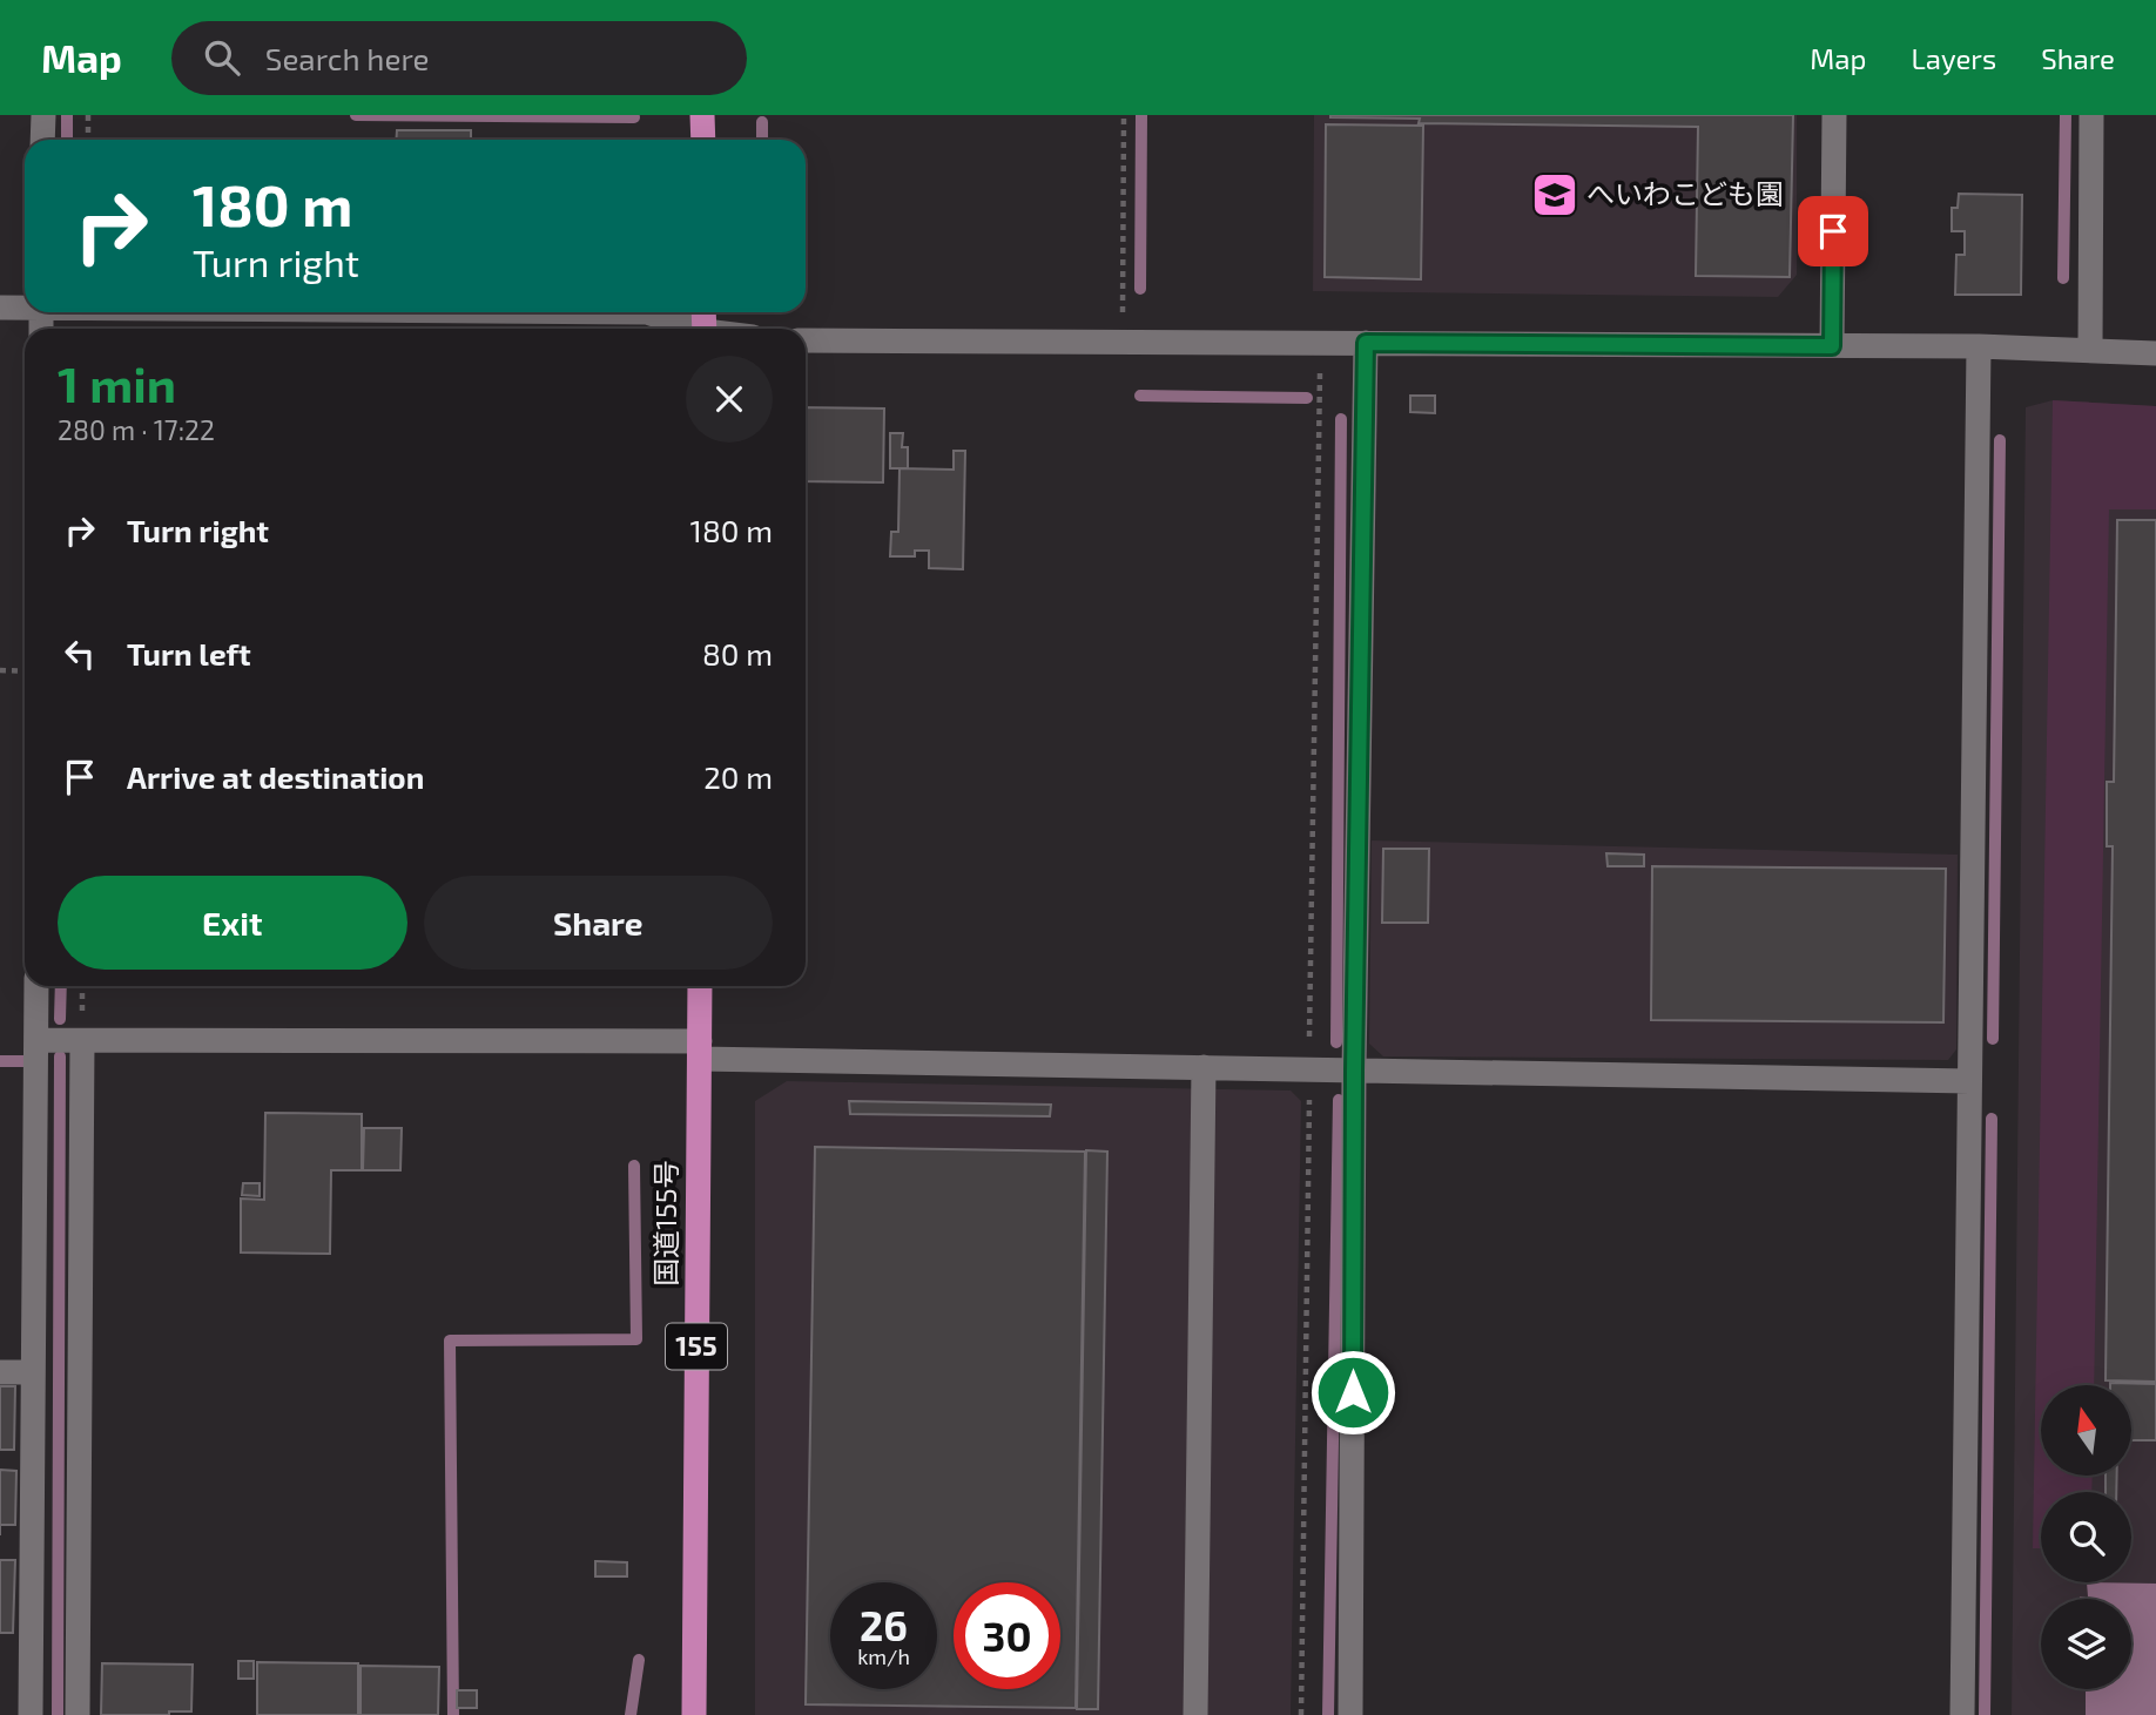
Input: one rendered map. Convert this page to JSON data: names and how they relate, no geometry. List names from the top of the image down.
{
  "streets": {
    "highway": ["国道155号", "155"]
  },
  "places": {
    "school or university": ["へいわこども園"]
  },
  "north": "top",
  "page": {
    "header": "Map",
    "search": "Search here",
    "nav": ["Map", "Layers", "Share"],
    "turn": ["180 m", "Turn right"],
    "heading": ["1 min", "280 m · 17:22"],
    "list": [
      {
        "name": "Turn right",
        "value": "180 m"
      },
      {
        "name": "Turn left",
        "value": "80 m"
      },
      {
        "name": "Arrive at destination",
        "value": "20 m"
      }
    ],
    "buttons": ["Exit", "Share"],
    "speed": "26 km/h",
    "limit": "30"
  }
}
